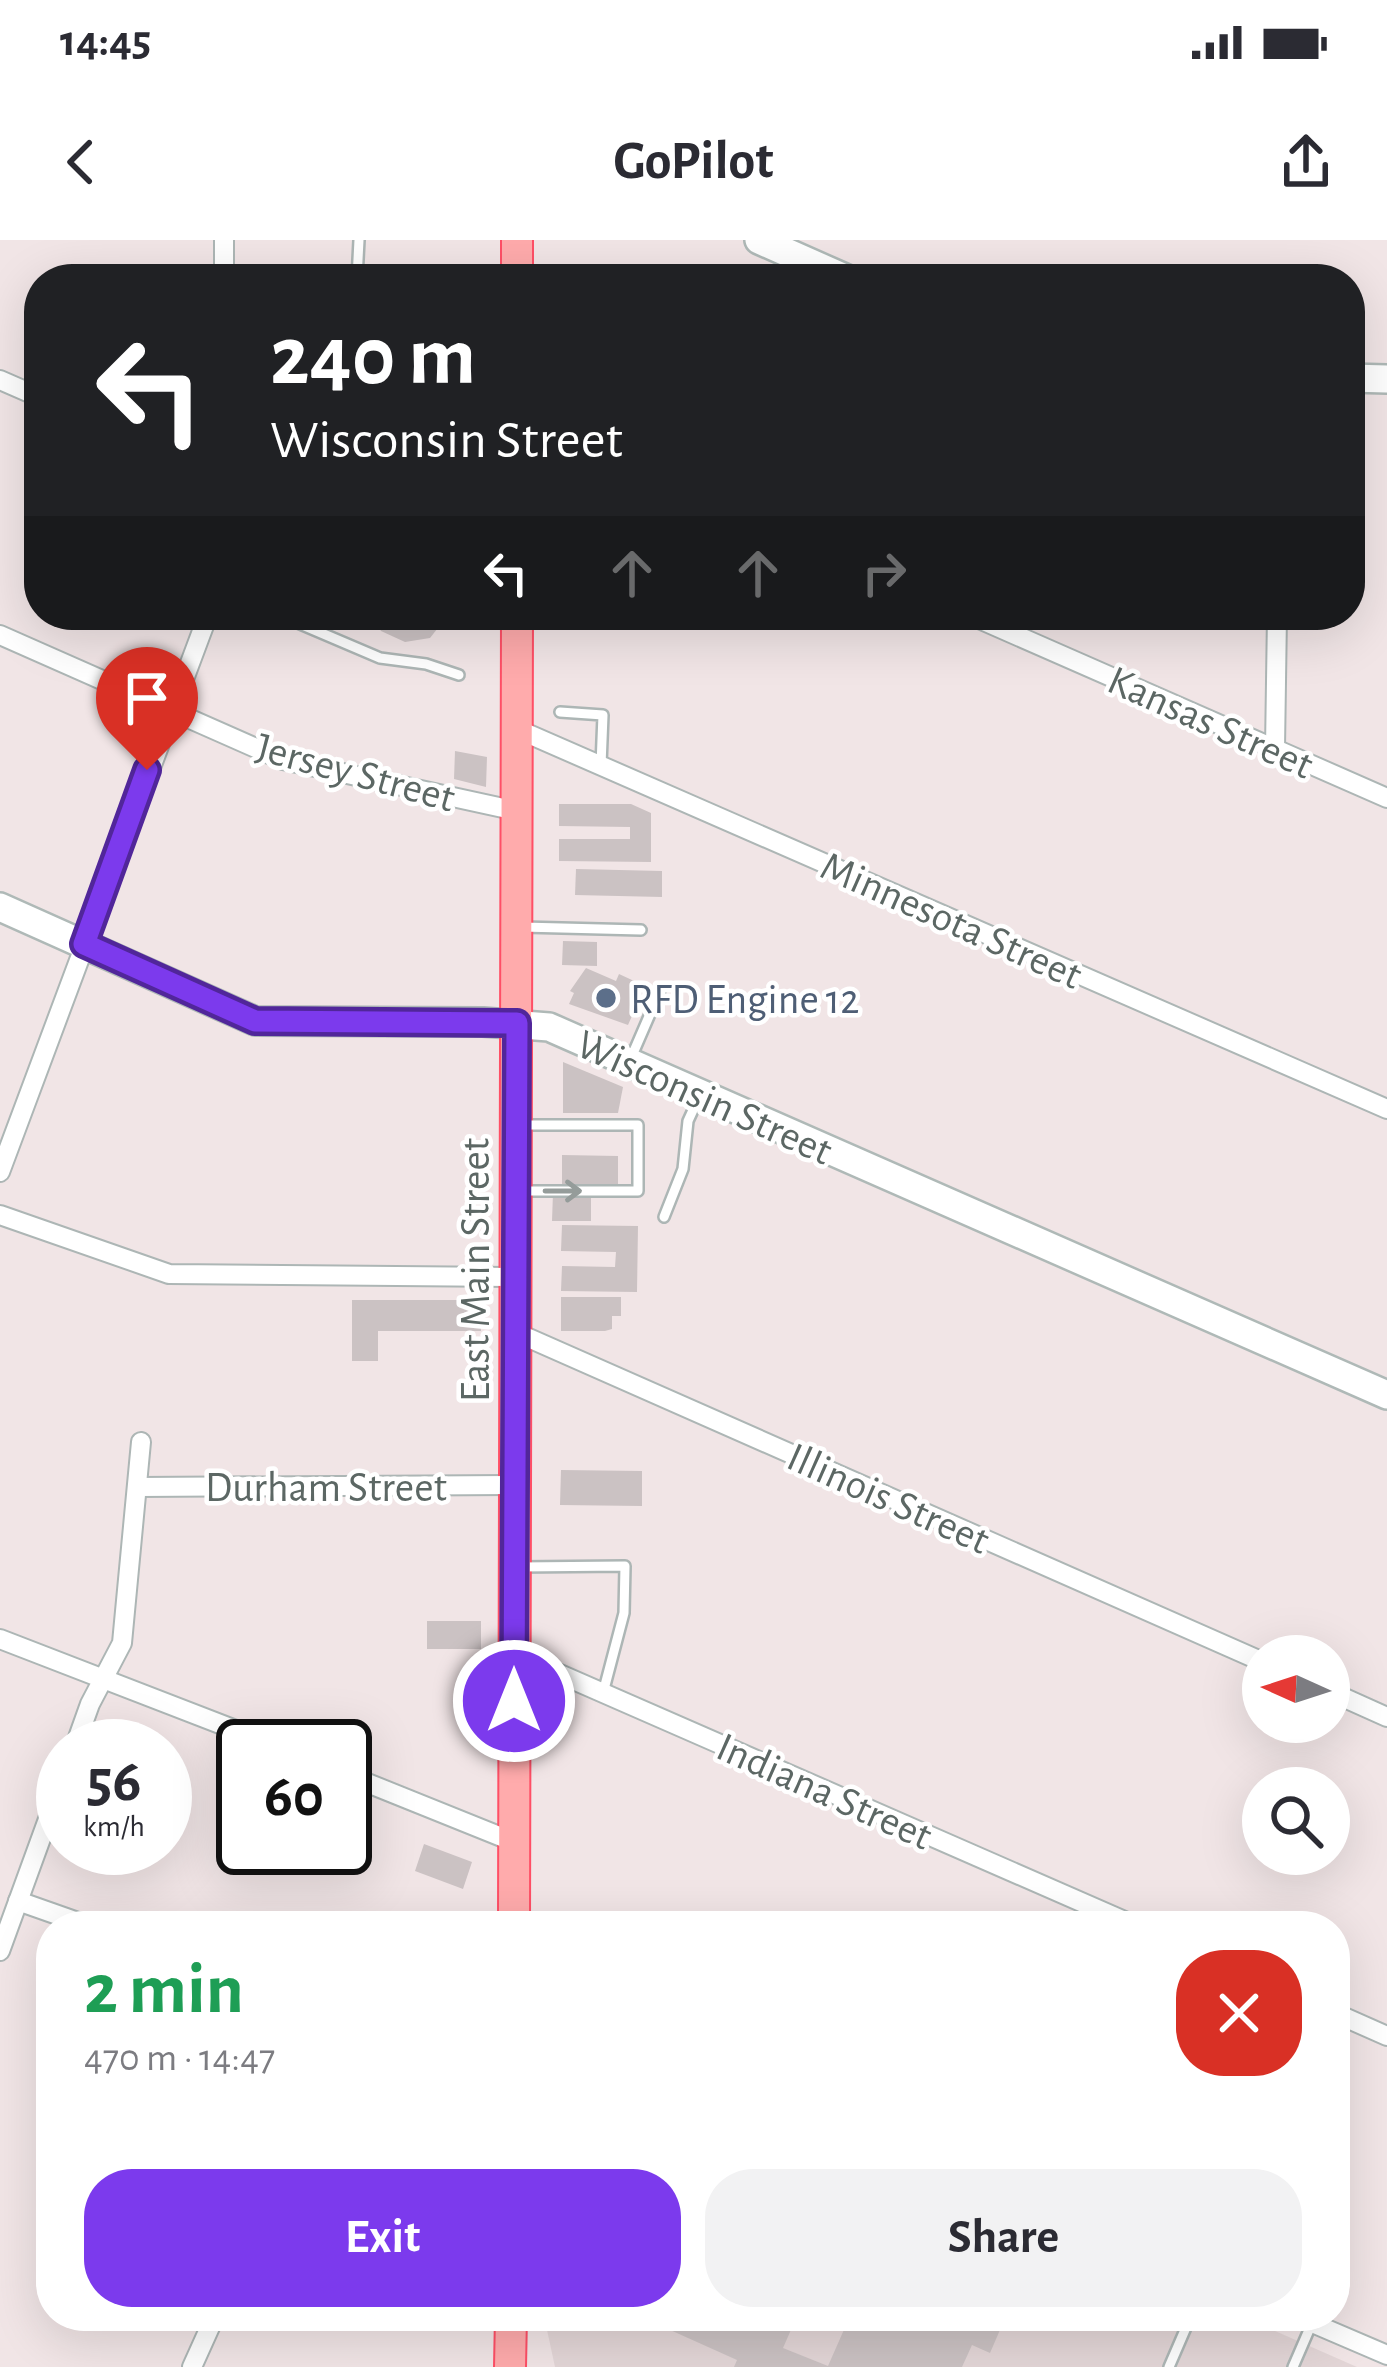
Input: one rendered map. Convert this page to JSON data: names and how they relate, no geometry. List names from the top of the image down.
{
  "streets": {
    "main road": ["East Main Street"],
    "street": [
      "Kansas Street",
      "Jersey Street",
      "Minnesota Street",
      "Wisconsin Street",
      "Durham Street",
      "Illinois Street",
      "Indiana Street"
    ]
  },
  "crossings": [
    ["Jersey Street", "East Main Street"],
    ["Minnesota Street", "East Main Street"],
    ["Wisconsin Street", "East Main Street"],
    ["East Main Street", "Durham Street"],
    ["East Main Street", "Illinois Street"],
    ["East Main Street", "Indiana Street"]
  ],
  "places": ["RFD Engine 12"],
  "north": "left",
  "page": {
    "status": "14:45",
    "header": "GoPilot",
    "turn": ["240 m", "Wisconsin Street"],
    "speed": "56 km/h",
    "limit": "60",
    "heading": ["2 min", "470 m · 14:47"],
    "buttons": ["Exit", "Share"]
  }
}
